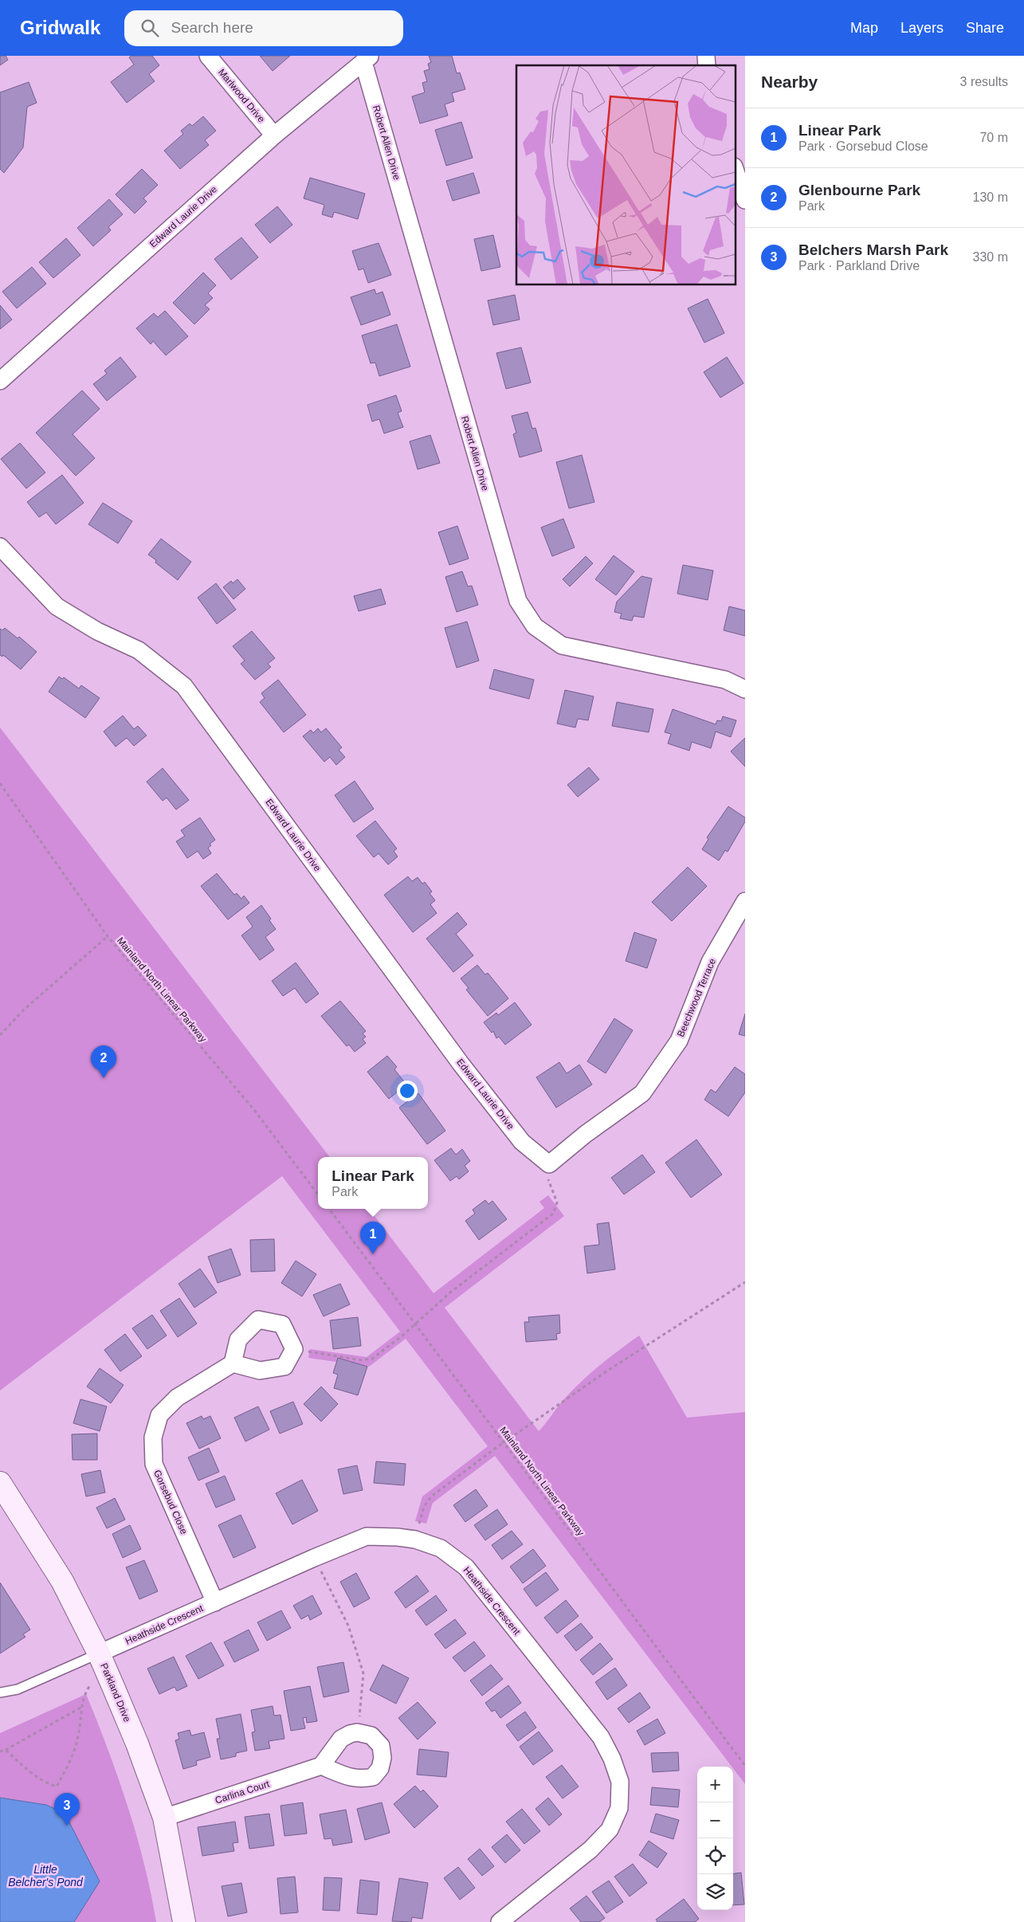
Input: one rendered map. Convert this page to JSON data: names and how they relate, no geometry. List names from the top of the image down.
{
  "streets": {
    "street": [
      "Marlwood Drive",
      "Robert Allen Drive",
      "Edward Laurie Drive",
      "Beechwood Terrace",
      "Gorsebud Close",
      "Heathside Crescent",
      "Parkland Drive",
      "Carlina Court"
    ],
    "path": ["Mainland North Linear Parkway"]
  },
  "crossings": [
    ["Marlwood Drive", "Edward Laurie Drive"],
    ["Robert Allen Drive", "Edward Laurie Drive"],
    ["Edward Laurie Drive", "Beechwood Terrace"],
    ["Gorsebud Close", "Heathside Crescent"],
    ["Heathside Crescent", "Parkland Drive"],
    ["Parkland Drive", "Carlina Court"]
  ],
  "water": ["Little Belcher's Pond"],
  "page": {
    "header": "Gridwalk",
    "search": "Search here",
    "nav": ["Map", "Layers", "Share"],
    "heading": ["Nearby", "3 results"],
    "list": [
      {
        "mark": "1",
        "name": "Linear Park",
        "note": "Park · Gorsebud Close",
        "value": "70 m"
      },
      {
        "mark": "2",
        "name": "Glenbourne Park",
        "note": "Park",
        "value": "130 m"
      },
      {
        "mark": "3",
        "name": "Belchers Marsh Park",
        "note": "Park · Parkland Drive",
        "value": "330 m"
      }
    ],
    "pins": ["2", "1", "3"],
    "popup": ["Linear Park", "Park"],
    "map_buttons": ["+", "−"]
  }
}
